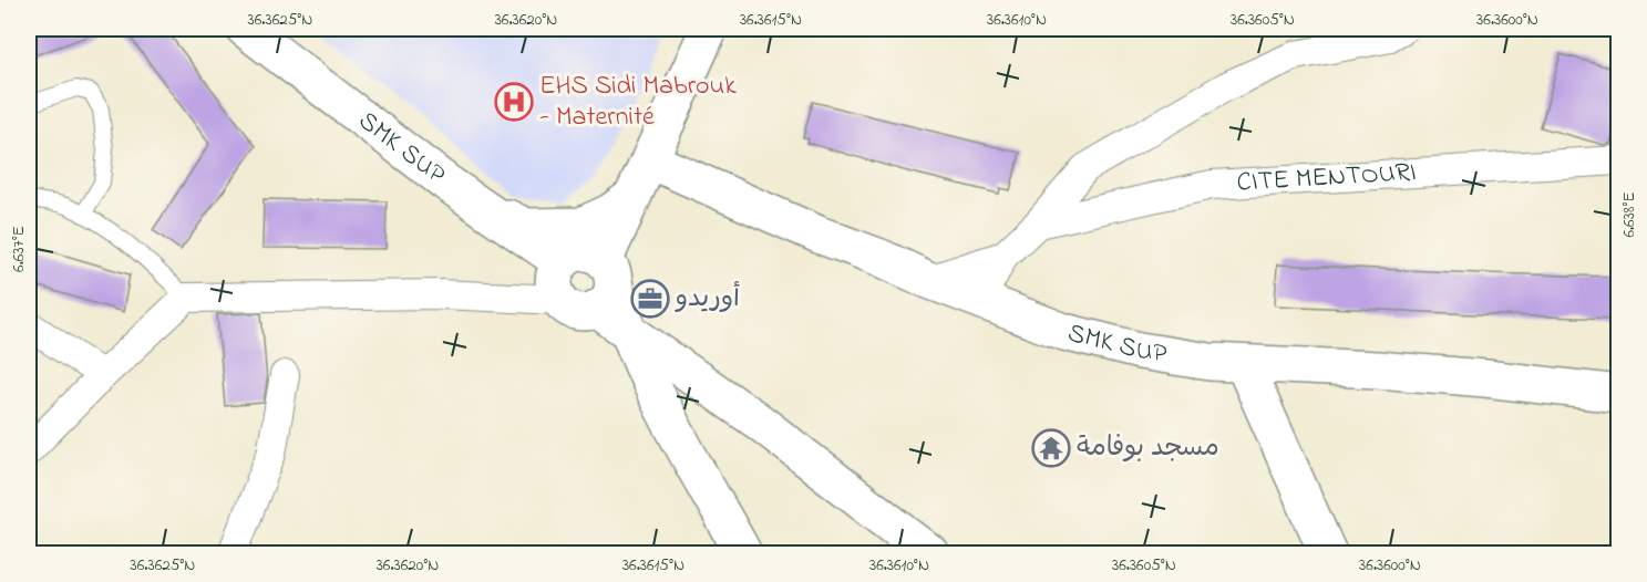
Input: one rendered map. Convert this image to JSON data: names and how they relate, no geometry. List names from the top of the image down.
{
  "streets": {
    "main road": ["SMK SUP"],
    "street": ["CITE MENTOURI"]
  },
  "places": {
    "hospital": ["EHS Sidi Mabrouk - Maternité"],
    "office": ["أوريدو"],
    "temple": ["مسجد بوفامة"]
  },
  "coordinates": [
    "36.3625°N",
    "36.3620°N",
    "36.3615°N",
    "36.3610°N",
    "36.3605°N",
    "36.3600°N",
    "6.638°E",
    "6.637°E"
  ]
}
